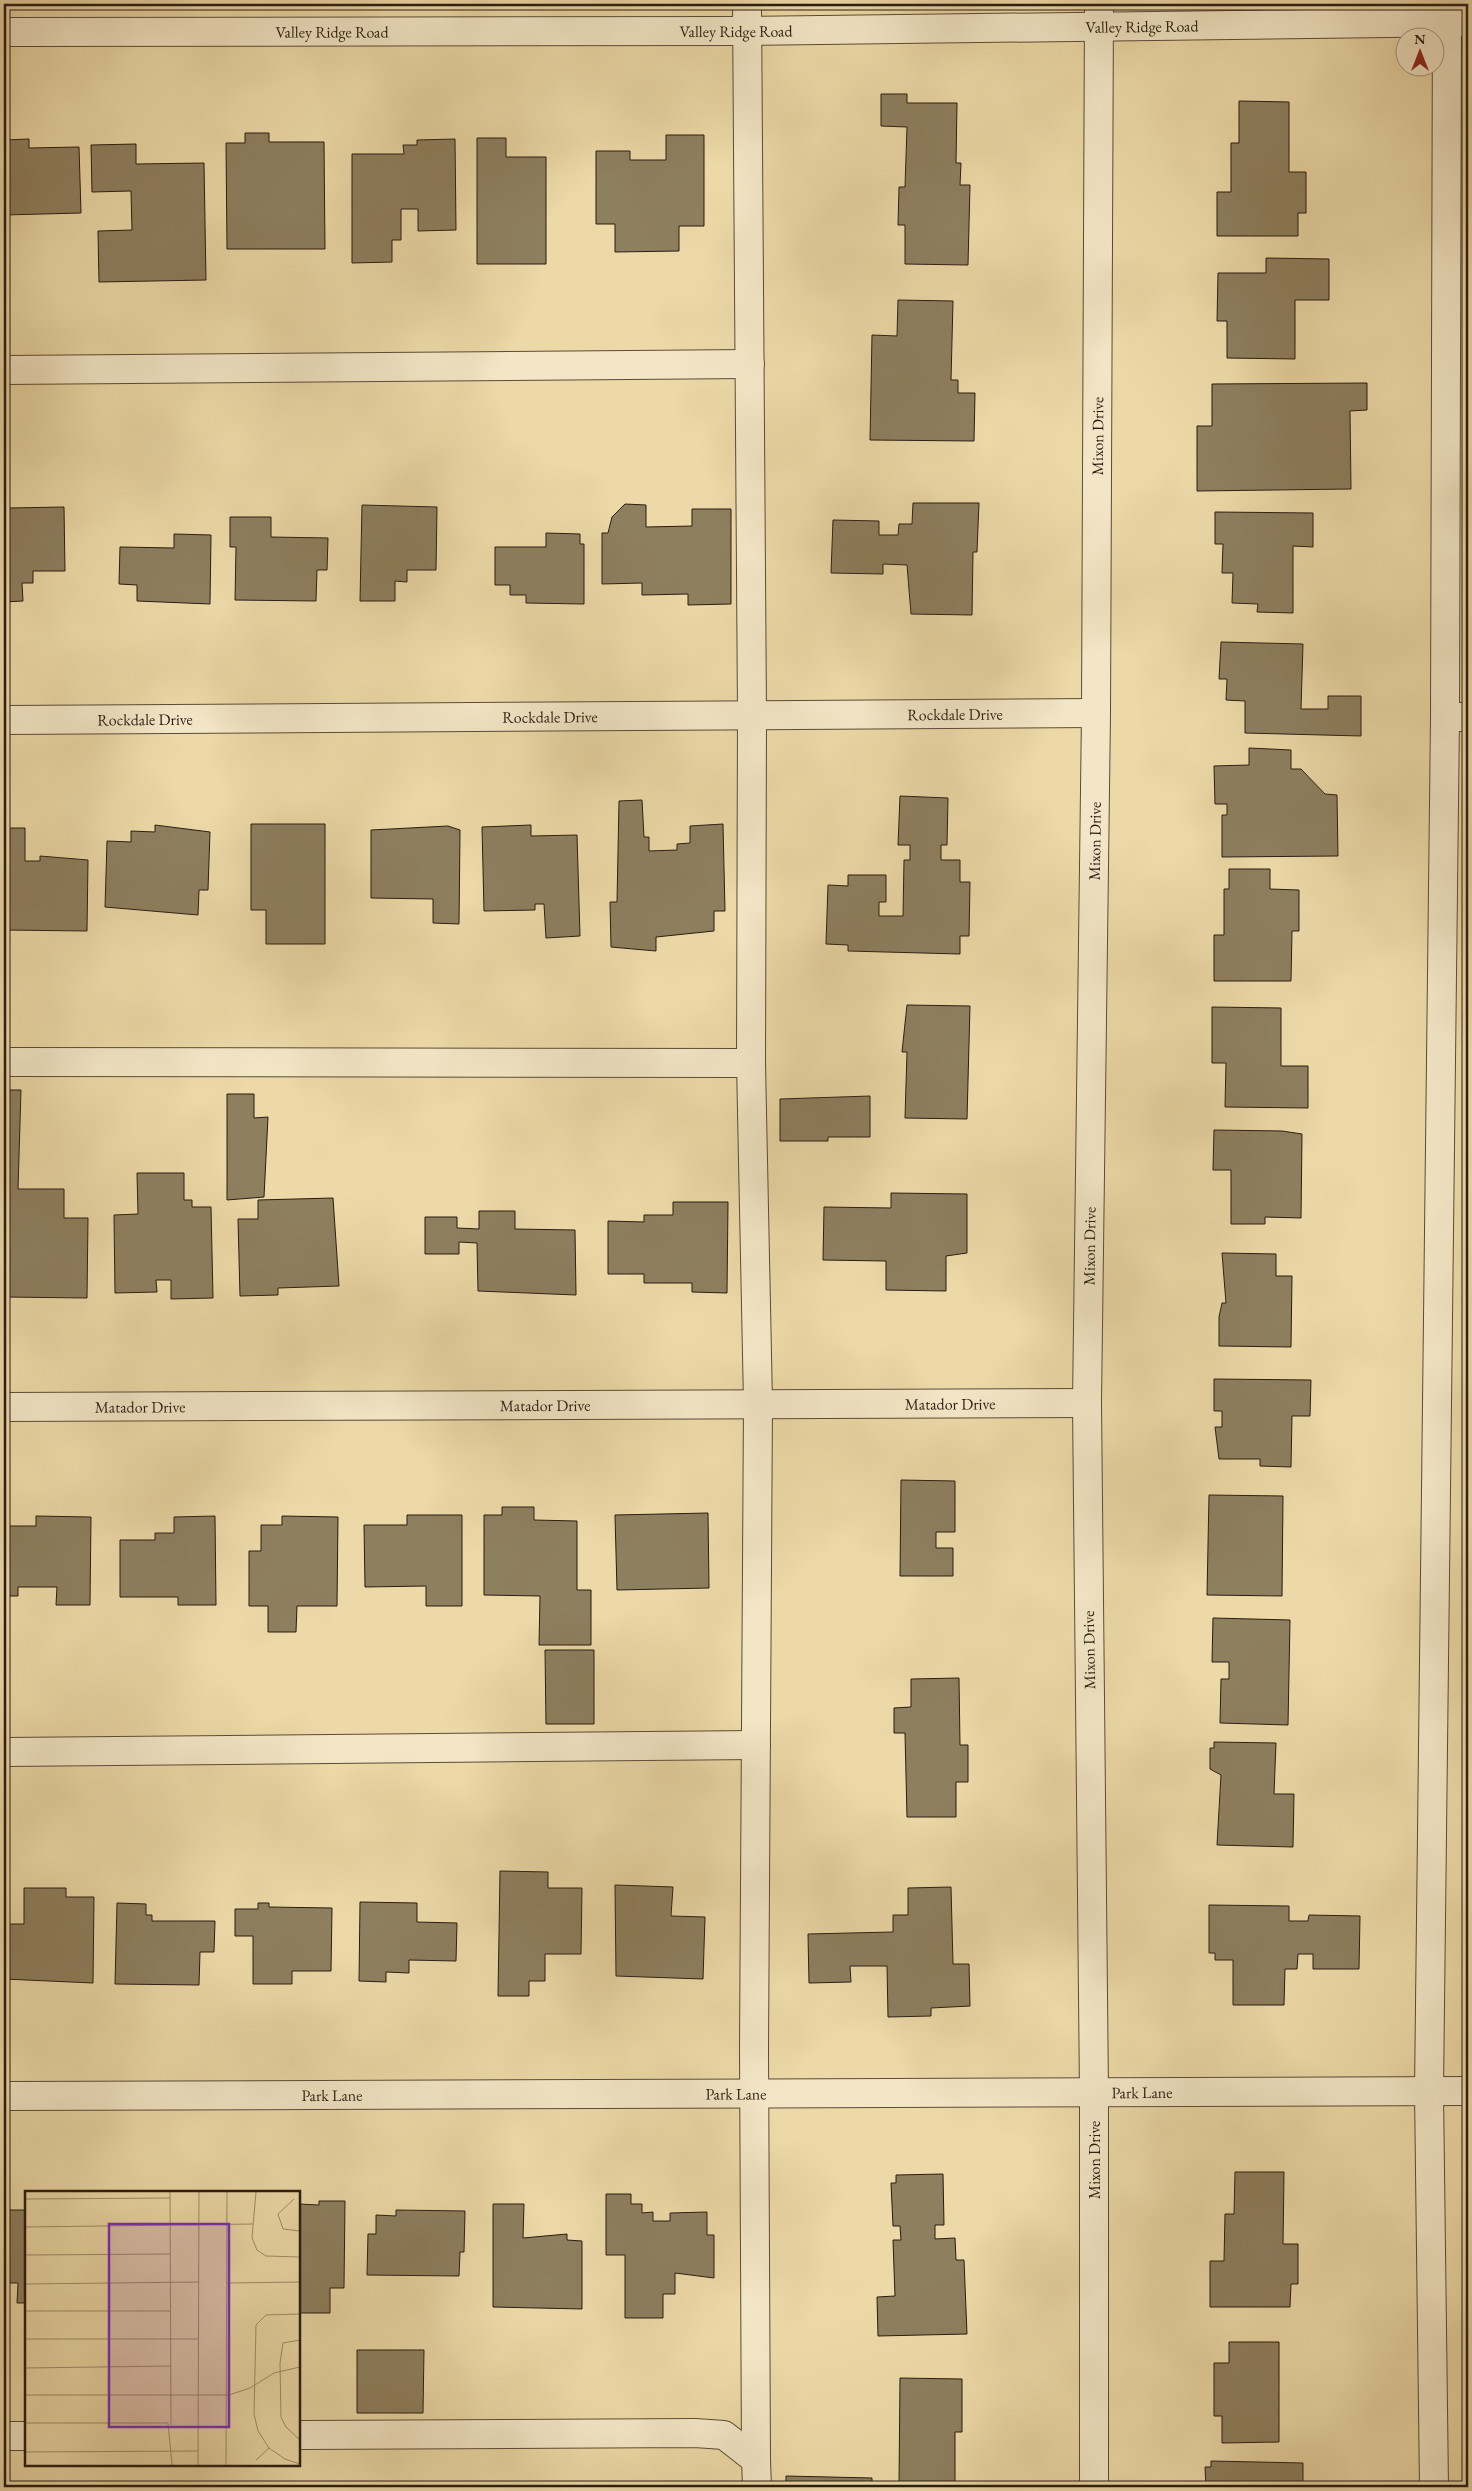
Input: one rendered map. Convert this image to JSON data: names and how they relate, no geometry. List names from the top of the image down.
{
  "streets": {
    "street": [
      "Valley Ridge Road",
      "Mixon Drive",
      "Rockdale Drive",
      "Matador Drive",
      "Park Lane"
    ]
  },
  "crossings": [
    ["Valley Ridge Road", "Mixon Drive"],
    ["Mixon Drive", "Rockdale Drive"],
    ["Mixon Drive", "Matador Drive"],
    ["Mixon Drive", "Park Lane"]
  ],
  "north": "top"
}
